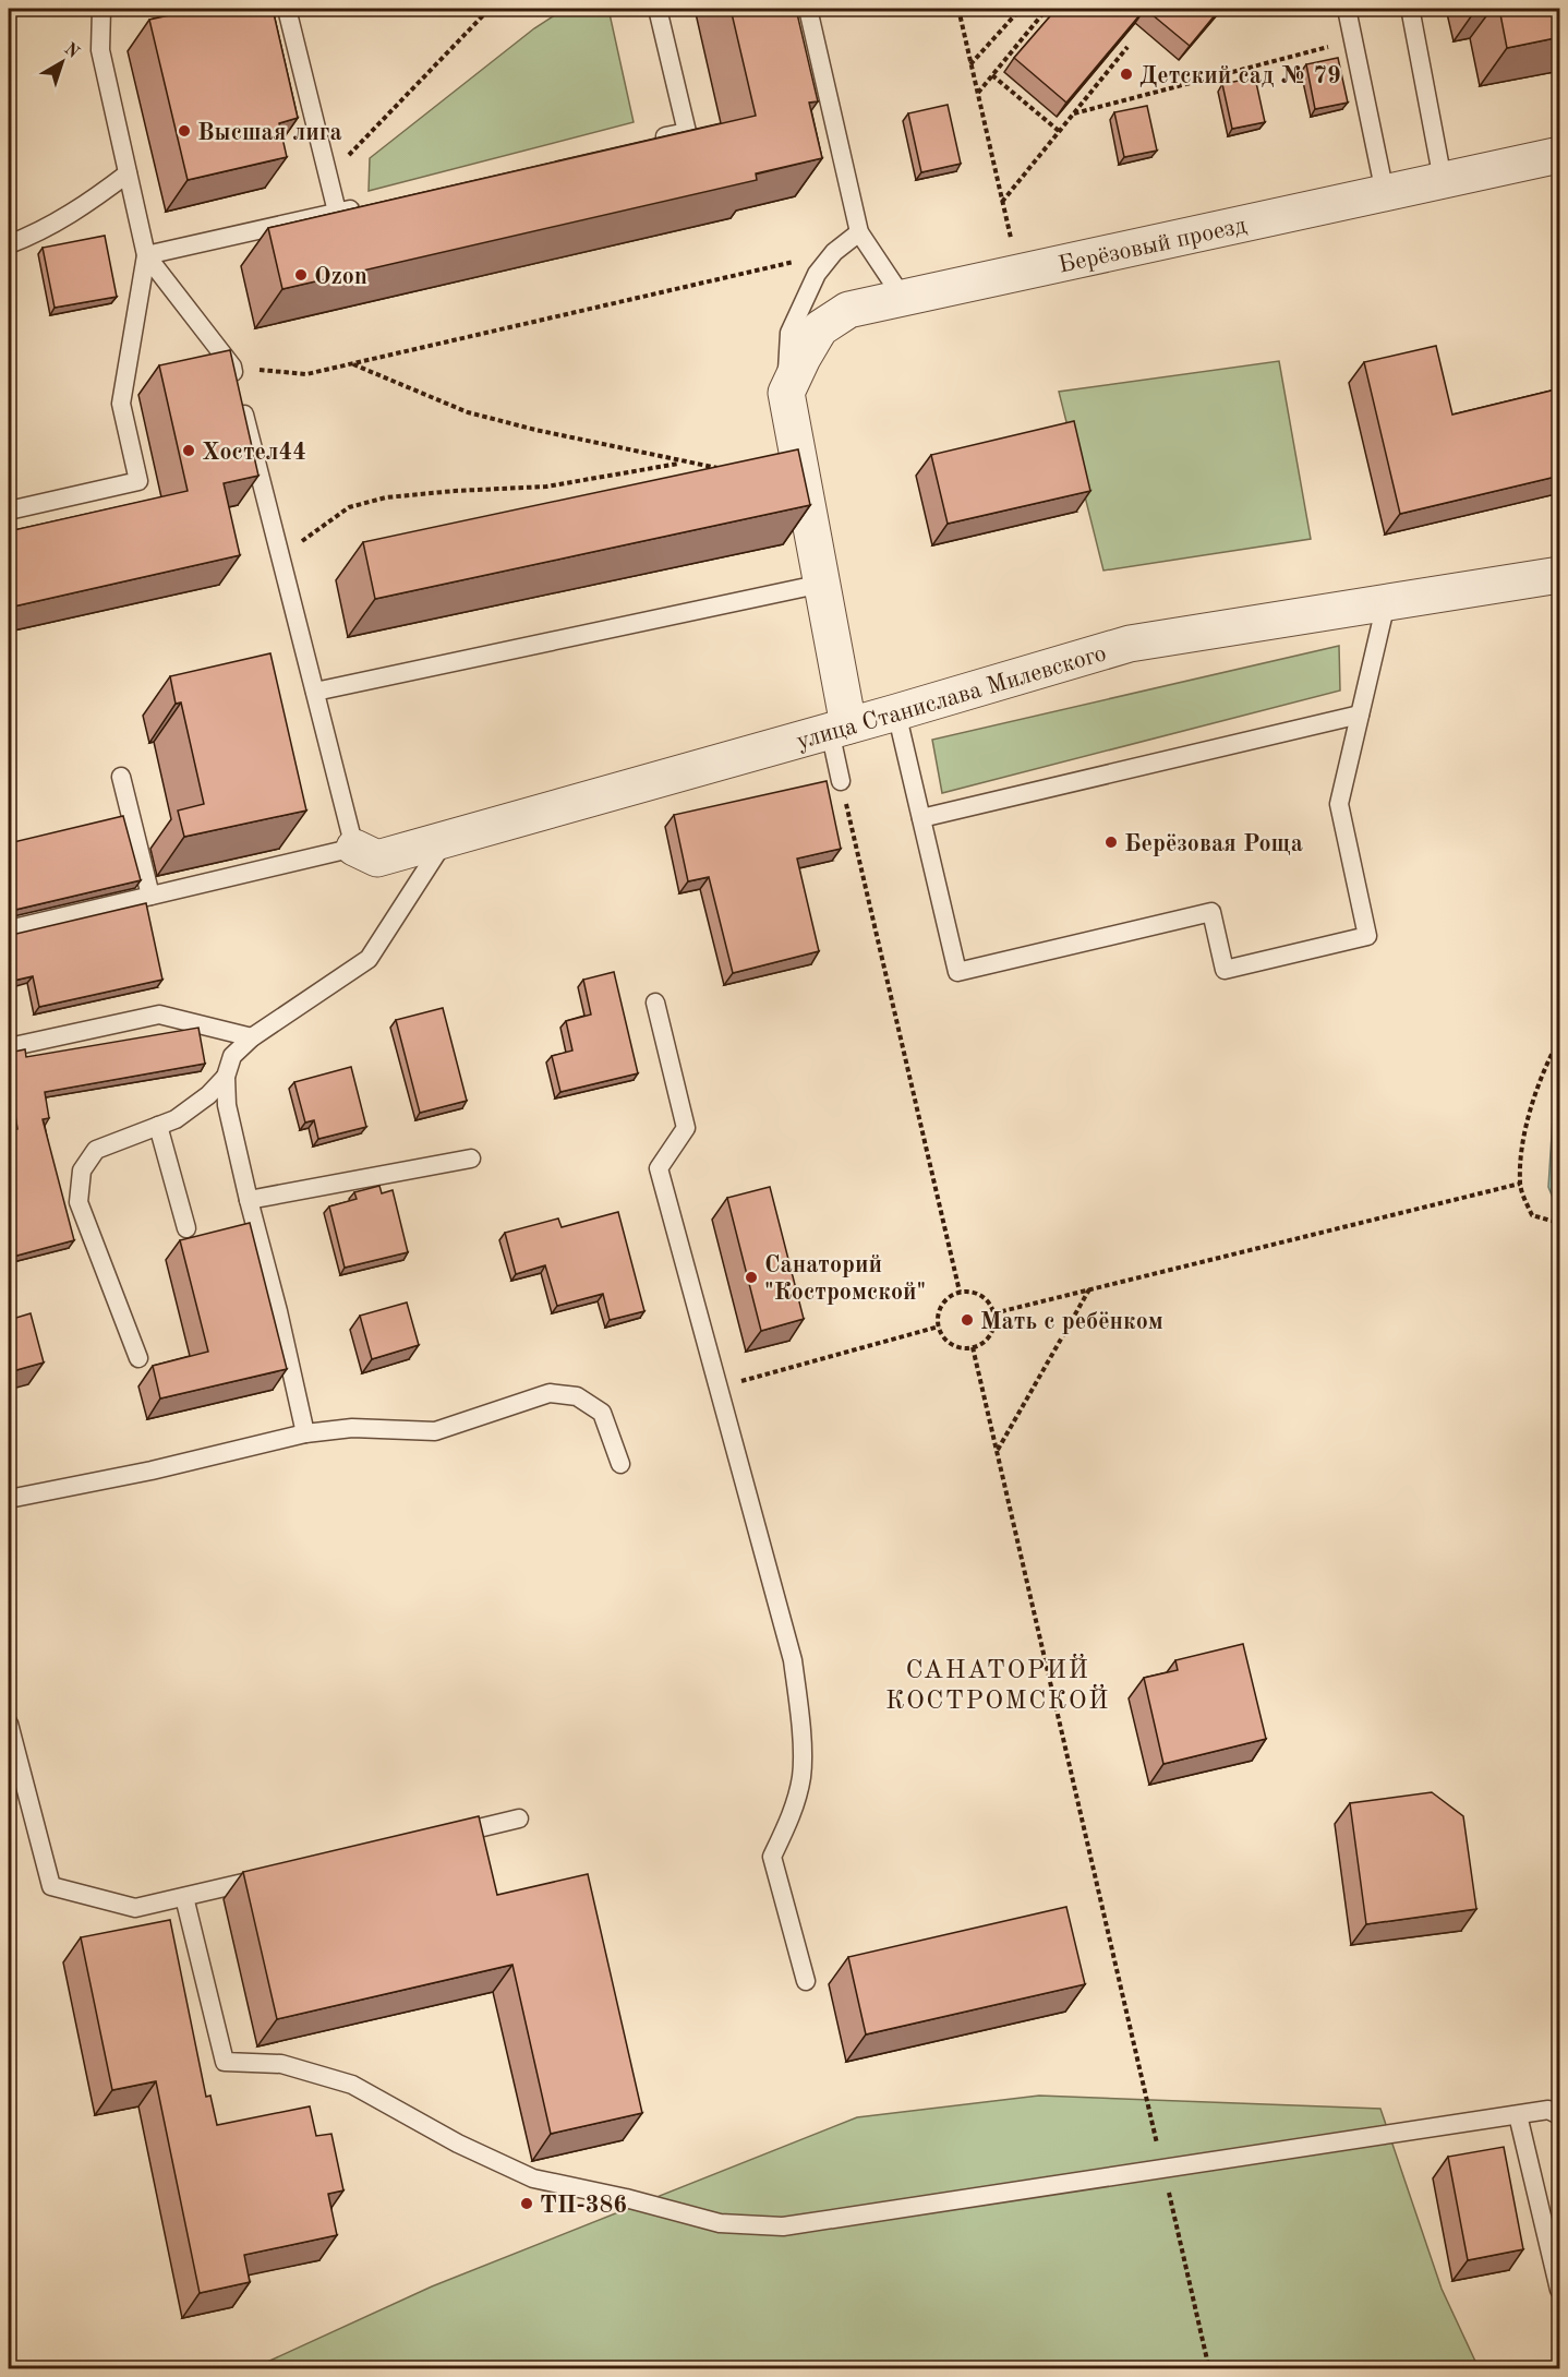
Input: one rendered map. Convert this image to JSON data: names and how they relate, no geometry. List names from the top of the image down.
{
  "streets": {
    "street": ["Берёзовый проезд", "улица Станислава Милевского"]
  },
  "districts": ["САНАТОРИЙ КОСТРОМСКОЙ"],
  "places": [
    "Детский сад № 79",
    "Высшая лига",
    "Ozon",
    "Хостел44",
    "Берёзовая Роща",
    "Санаторий \"Костромской\"",
    "Мать с ребёнком",
    "ТП-386"
  ],
  "north": "top right"
}
